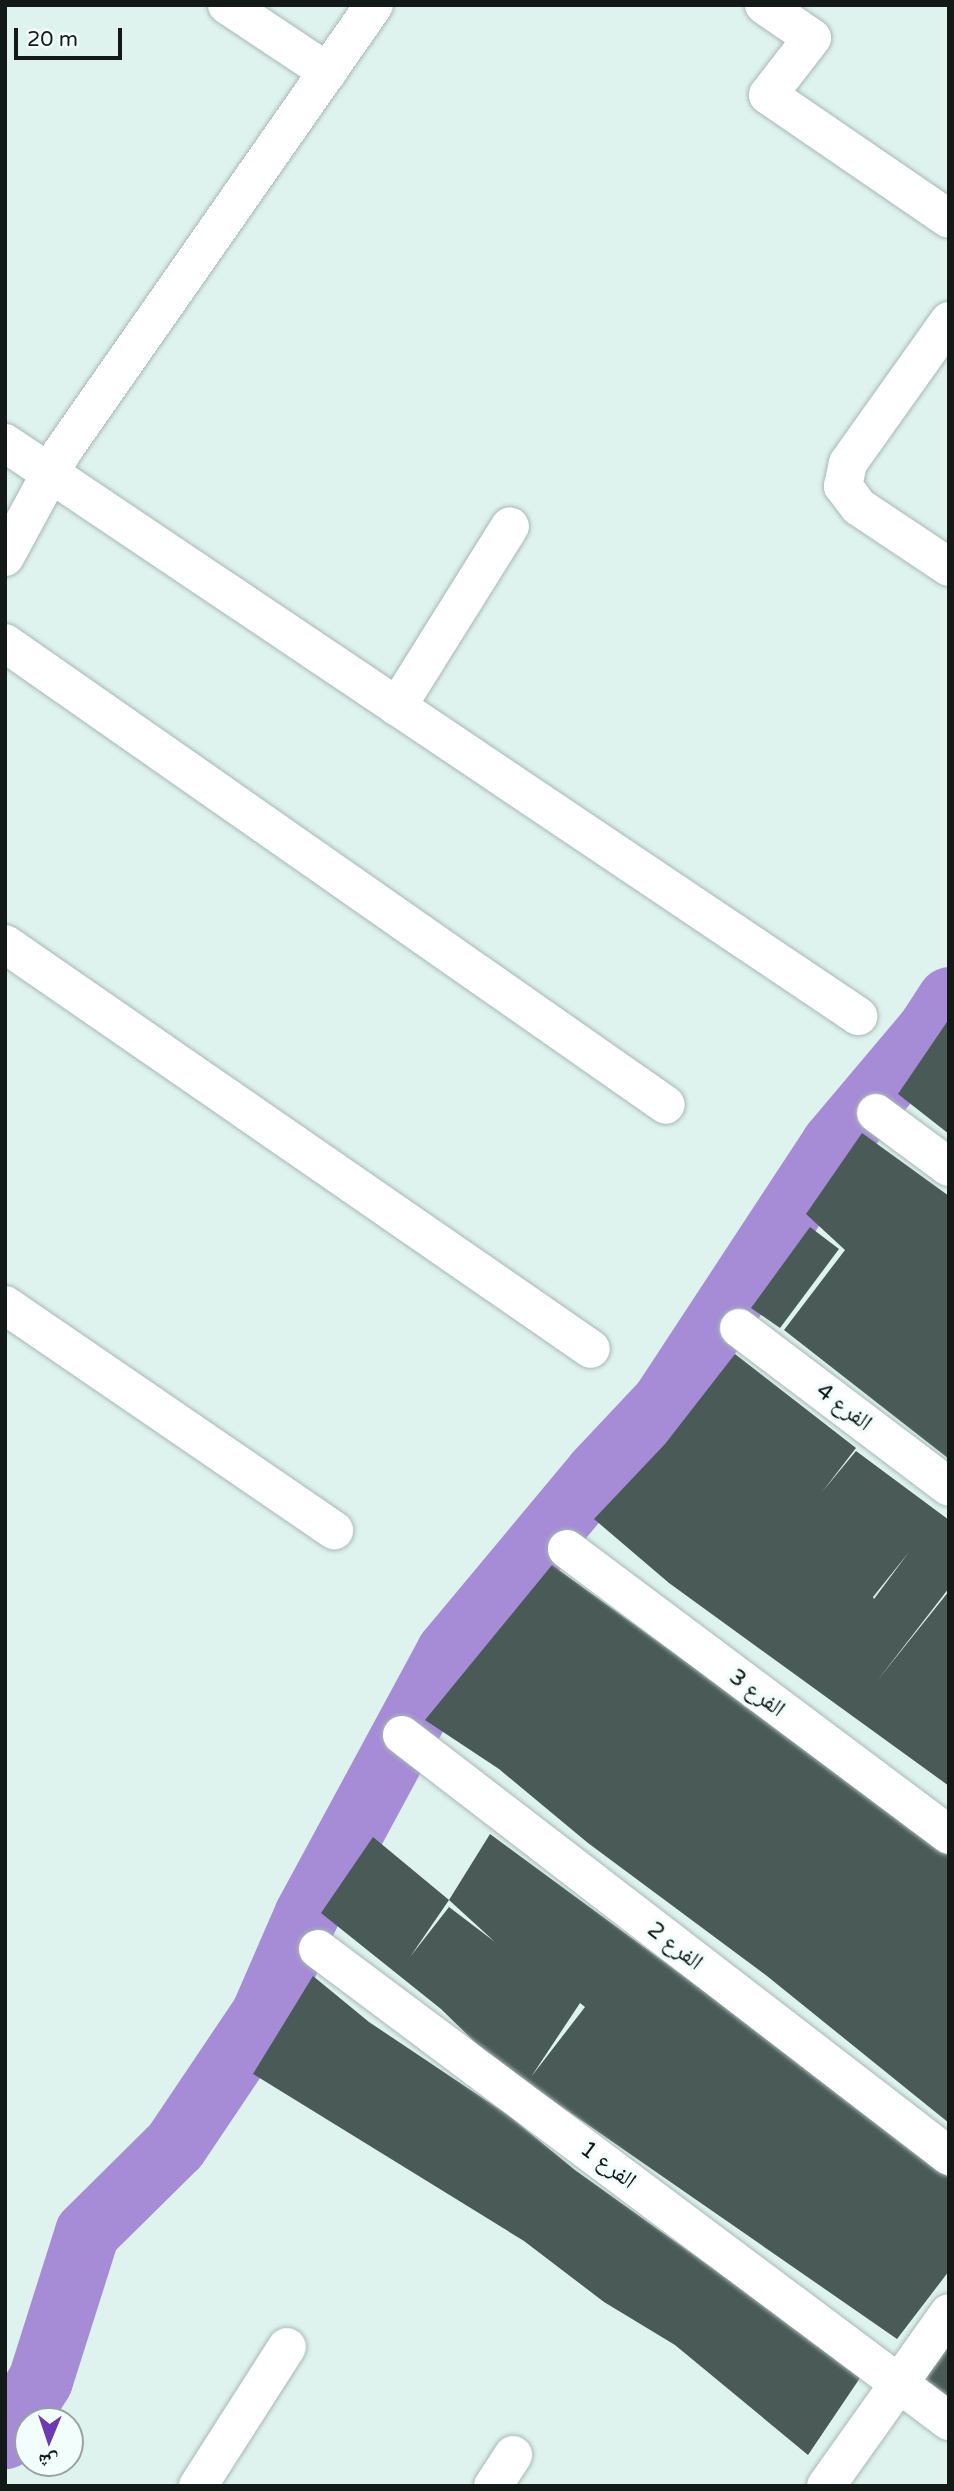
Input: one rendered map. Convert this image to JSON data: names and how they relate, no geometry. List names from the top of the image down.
{
  "streets": {
    "street": [
      "الفرع 4",
      "الفرع 3",
      "الفرع 2",
      "الفرع 1"
    ]
  },
  "scale_bar": "20 m",
  "north": "bottom"
}
